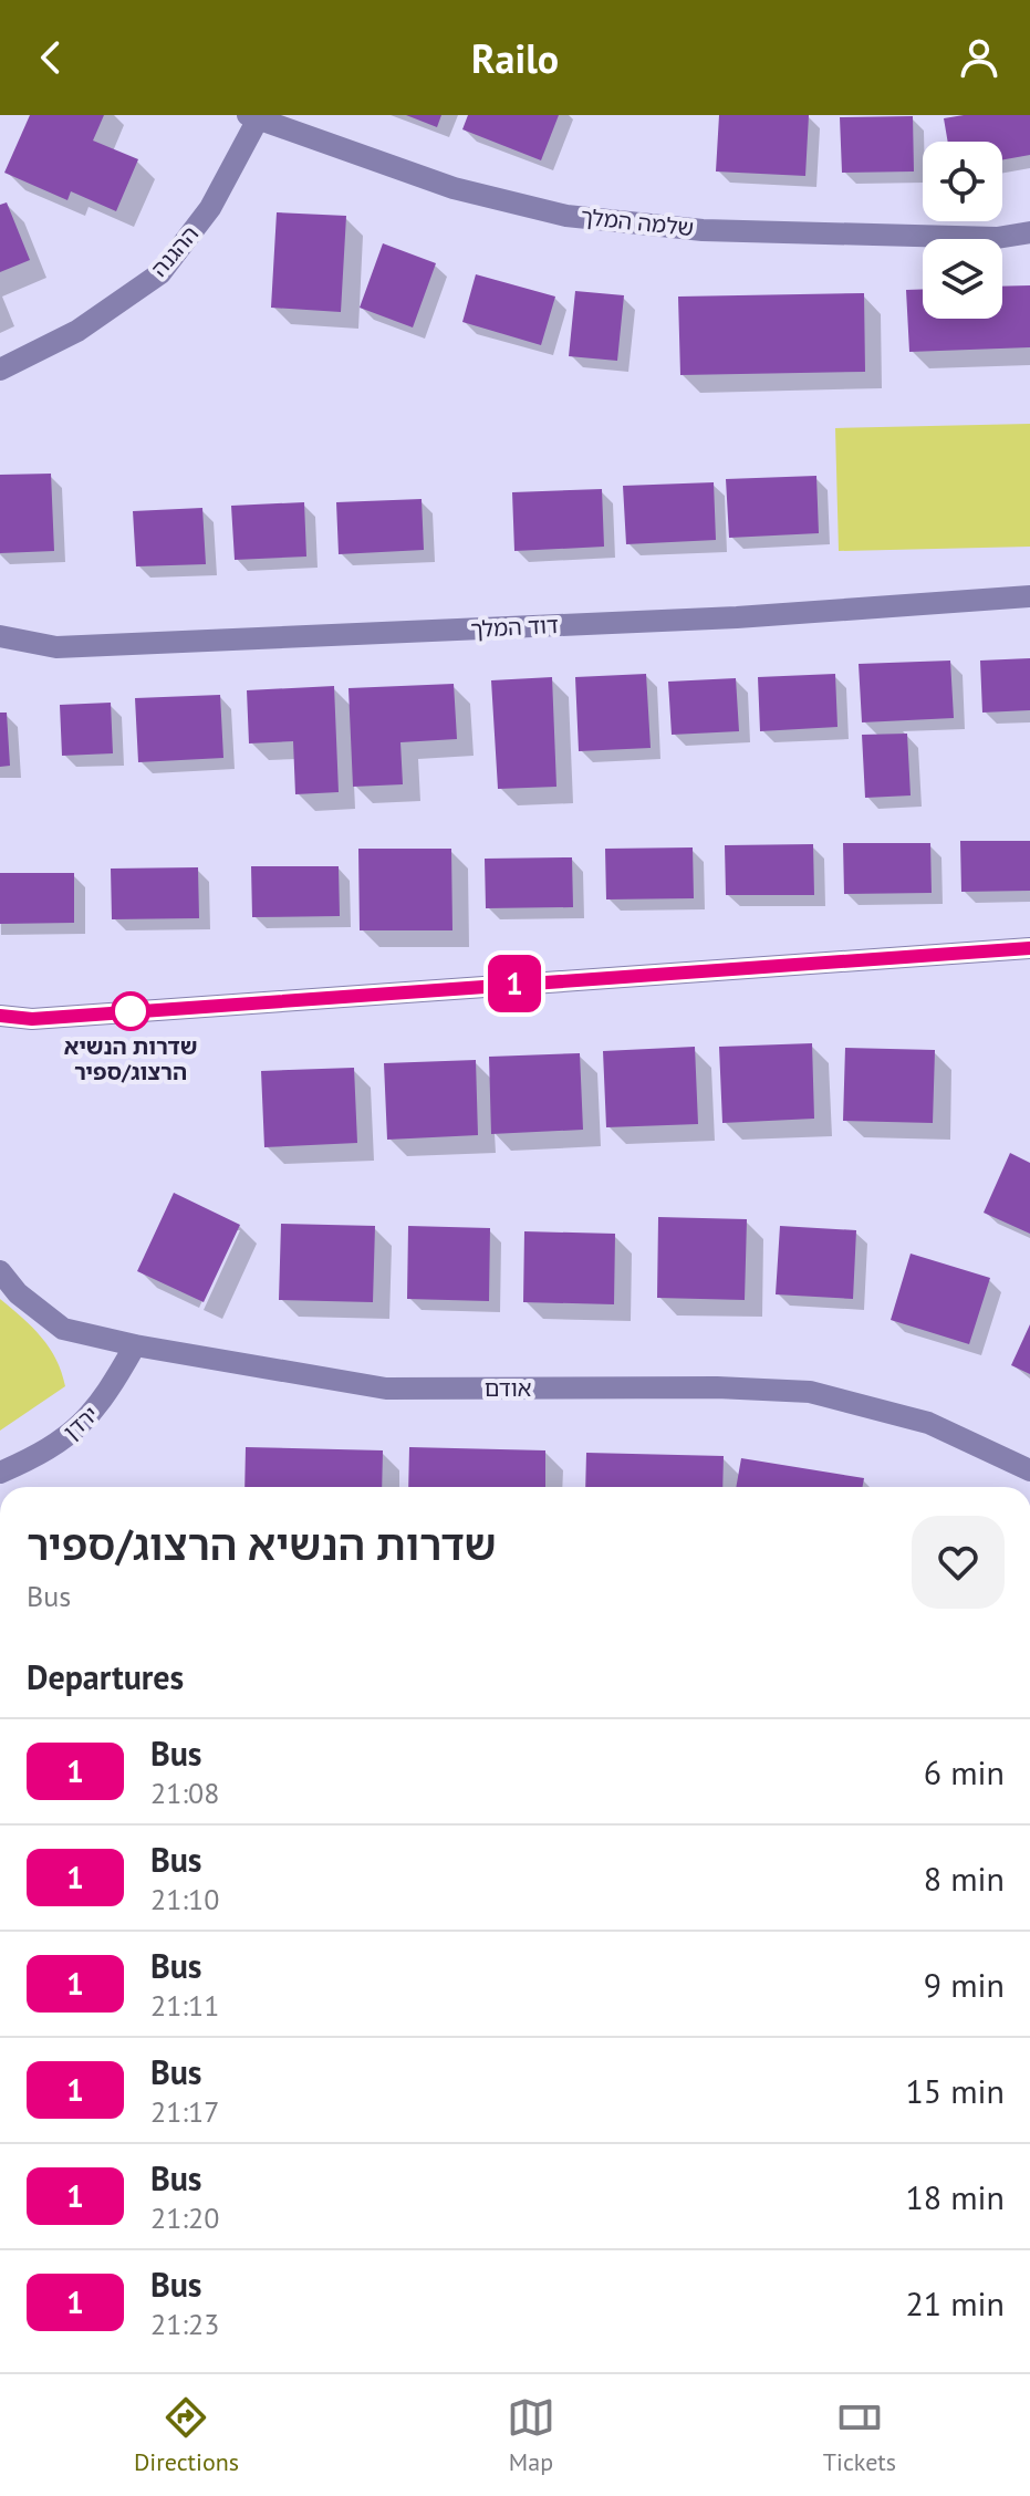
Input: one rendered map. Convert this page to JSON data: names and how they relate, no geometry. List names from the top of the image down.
{
  "streets": {
    "street": [
      "שלמה המלך",
      "ההגנה",
      "דוד המלך",
      "אודם",
      "ירדן"
    ]
  },
  "crossings": [
    ["שלמה המלך", "ההגנה"],
    ["אודם", "ירדן"]
  ],
  "places": ["שדרות הנשיא הרצוג/ספיר"],
  "lines": ["bus line 1"],
  "page": {
    "header": "Railo",
    "on_map": "1",
    "heading": [
      ["שדרות הנשיא הרצוג/ספיר", "Bus"],
      "Departures"
    ],
    "list": [
      {
        "mark": "1",
        "name": "Bus",
        "note": "21:08",
        "value": "6 min"
      },
      {
        "mark": "1",
        "name": "Bus",
        "note": "21:10",
        "value": "8 min"
      },
      {
        "mark": "1",
        "name": "Bus",
        "note": "21:11",
        "value": "9 min"
      },
      {
        "mark": "1",
        "name": "Bus",
        "note": "21:17",
        "value": "15 min"
      },
      {
        "mark": "1",
        "name": "Bus",
        "note": "21:20",
        "value": "18 min"
      },
      {
        "mark": "1",
        "name": "Bus",
        "note": "21:23",
        "value": "21 min"
      }
    ],
    "tabs": ["Directions", "Map", "Tickets"]
  }
}
